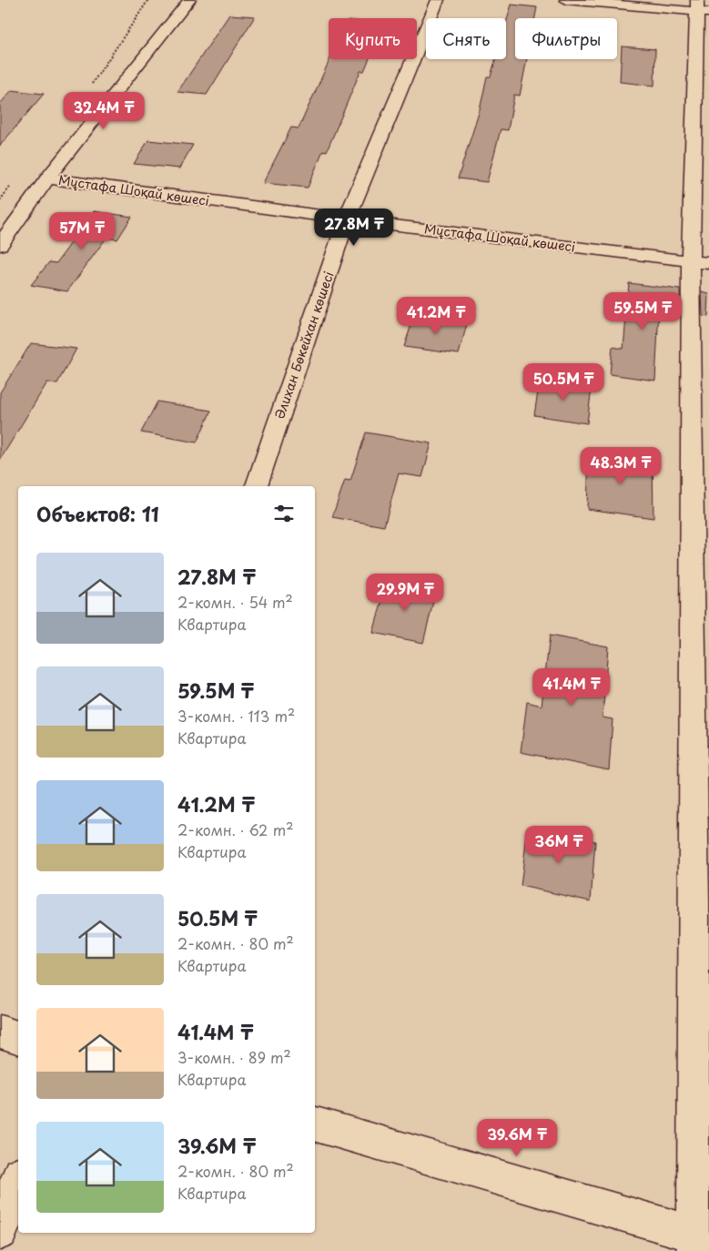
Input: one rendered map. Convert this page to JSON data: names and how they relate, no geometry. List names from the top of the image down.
{
  "streets": {
    "street": ["Мұстафа Шоқай көшесі", "Әлихан Бөкейхан көшесі"]
  },
  "crossings": [
    ["Мұстафа Шоқай көшесі", "Әлихан Бөкейхан көшесі"]
  ],
  "page": {
    "chip": ["Купить", "Снять", "Фильтры"],
    "price": [
      "32.4M ₸",
      "27.8M ₸",
      "57M ₸",
      "59.5M ₸",
      "41.2M ₸",
      "50.5M ₸",
      "48.3M ₸",
      "29.9M ₸",
      "41.4M ₸",
      "36M ₸",
      "39.6M ₸"
    ],
    "heading": "Объектов: 11",
    "list": [
      {
        "name": "27.8M ₸",
        "note": "2-комн. · 54 m² · Квартира"
      },
      {
        "name": "59.5M ₸",
        "note": "3-комн. · 113 m² · Квартира"
      },
      {
        "name": "41.2M ₸",
        "note": "2-комн. · 62 m² · Квартира"
      },
      {
        "name": "50.5M ₸",
        "note": "2-комн. · 80 m² · Квартира"
      },
      {
        "name": "41.4M ₸",
        "note": "3-комн. · 89 m² · Квартира"
      },
      {
        "name": "39.6M ₸",
        "note": "2-комн. · 80 m² · Квартира"
      }
    ]
  }
}
